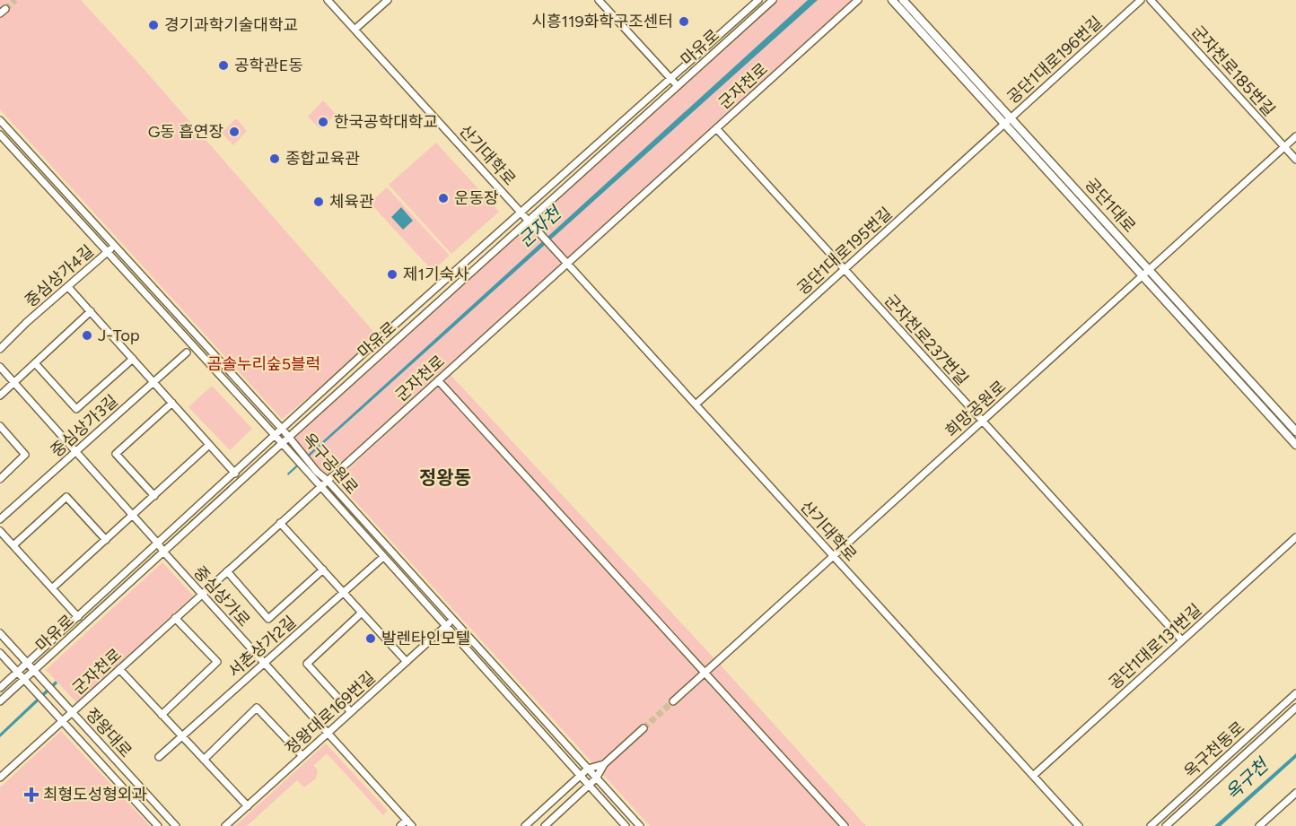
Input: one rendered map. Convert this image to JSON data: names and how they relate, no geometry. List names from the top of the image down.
{
  "streets": {
    "main road": ["공단1대로"],
    "street": [
      "마유로",
      "공단1대로196번길",
      "군자천로185번길",
      "군자천로",
      "산기대학로",
      "공단1대로195번길",
      "중심상가4길",
      "군자천로237번길",
      "희망공원로",
      "중심상가3길",
      "옥구공원로",
      "중심상가로",
      "서촌상가2길",
      "공단1대로131번길",
      "정왕대로169번길",
      "정왕대로",
      "옥구천동로"
    ]
  },
  "crossings": [
    ["마유로", "산기대학로"],
    ["마유로", "옥구공원로"],
    ["마유로", "중심상가로"],
    ["마유로", "정왕대로"],
    ["공단1대로196번길", "공단1대로"],
    ["공단1대로196번길", "공단1대로195번길"],
    ["군자천로185번길", "희망공원로"],
    ["군자천로", "산기대학로"],
    ["군자천로", "군자천로237번길"],
    ["군자천로", "옥구공원로"],
    ["군자천로", "중심상가로"],
    ["군자천로", "정왕대로"],
    ["산기대학로", "공단1대로195번길"],
    ["산기대학로", "희망공원로"],
    ["산기대학로", "공단1대로131번길"],
    ["공단1대로", "공단1대로195번길"],
    ["공단1대로", "희망공원로"],
    ["공단1대로195번길", "군자천로237번길"],
    ["중심상가4길", "옥구공원로"],
    ["군자천로237번길", "희망공원로"],
    ["군자천로237번길", "공단1대로131번길"],
    ["중심상가3길", "중심상가로"],
    ["옥구공원로", "서촌상가2길"],
    ["옥구공원로", "정왕대로169번길"],
    ["중심상가로", "서촌상가2길"],
    ["중심상가로", "정왕대로169번길"]
  ],
  "districts": ["정왕동"],
  "water": ["군자천", "옥구천"],
  "parks": ["곰솔누리숲5블럭"],
  "places": {
    "other": [
      "시흥119화학구조센터",
      "경기과학기술대학교",
      "공학관E동",
      "한국공학대학교",
      "G동 흡연장",
      "종합교육관",
      "운동장",
      "체육관",
      "제1기숙사",
      "J-Top",
      "발렌타인모텔"
    ],
    "health": ["최형도성형외과"]
  }
}
